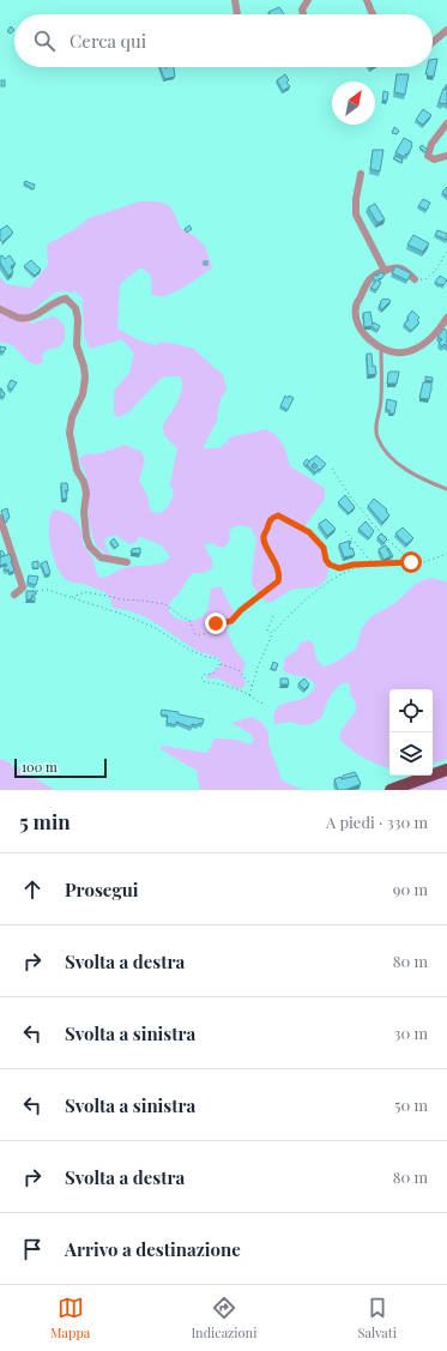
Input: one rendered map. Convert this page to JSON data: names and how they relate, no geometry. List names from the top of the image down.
{
  "scale_bar": "100 m",
  "north": "top right",
  "page": {
    "search": "Cerca qui",
    "scale": "100 m",
    "heading": ["5 min", "A piedi · 330 m"],
    "list": [
      ["Prosegui", "90 m"],
      ["Svolta a destra", "80 m"],
      ["Svolta a sinistra", "30 m"],
      ["Svolta a sinistra", "50 m"],
      ["Svolta a destra", "80 m"],
      "Arrivo a destinazione"
    ],
    "nav": ["Mappa", "Indicazioni", "Salvati"]
  }
}
